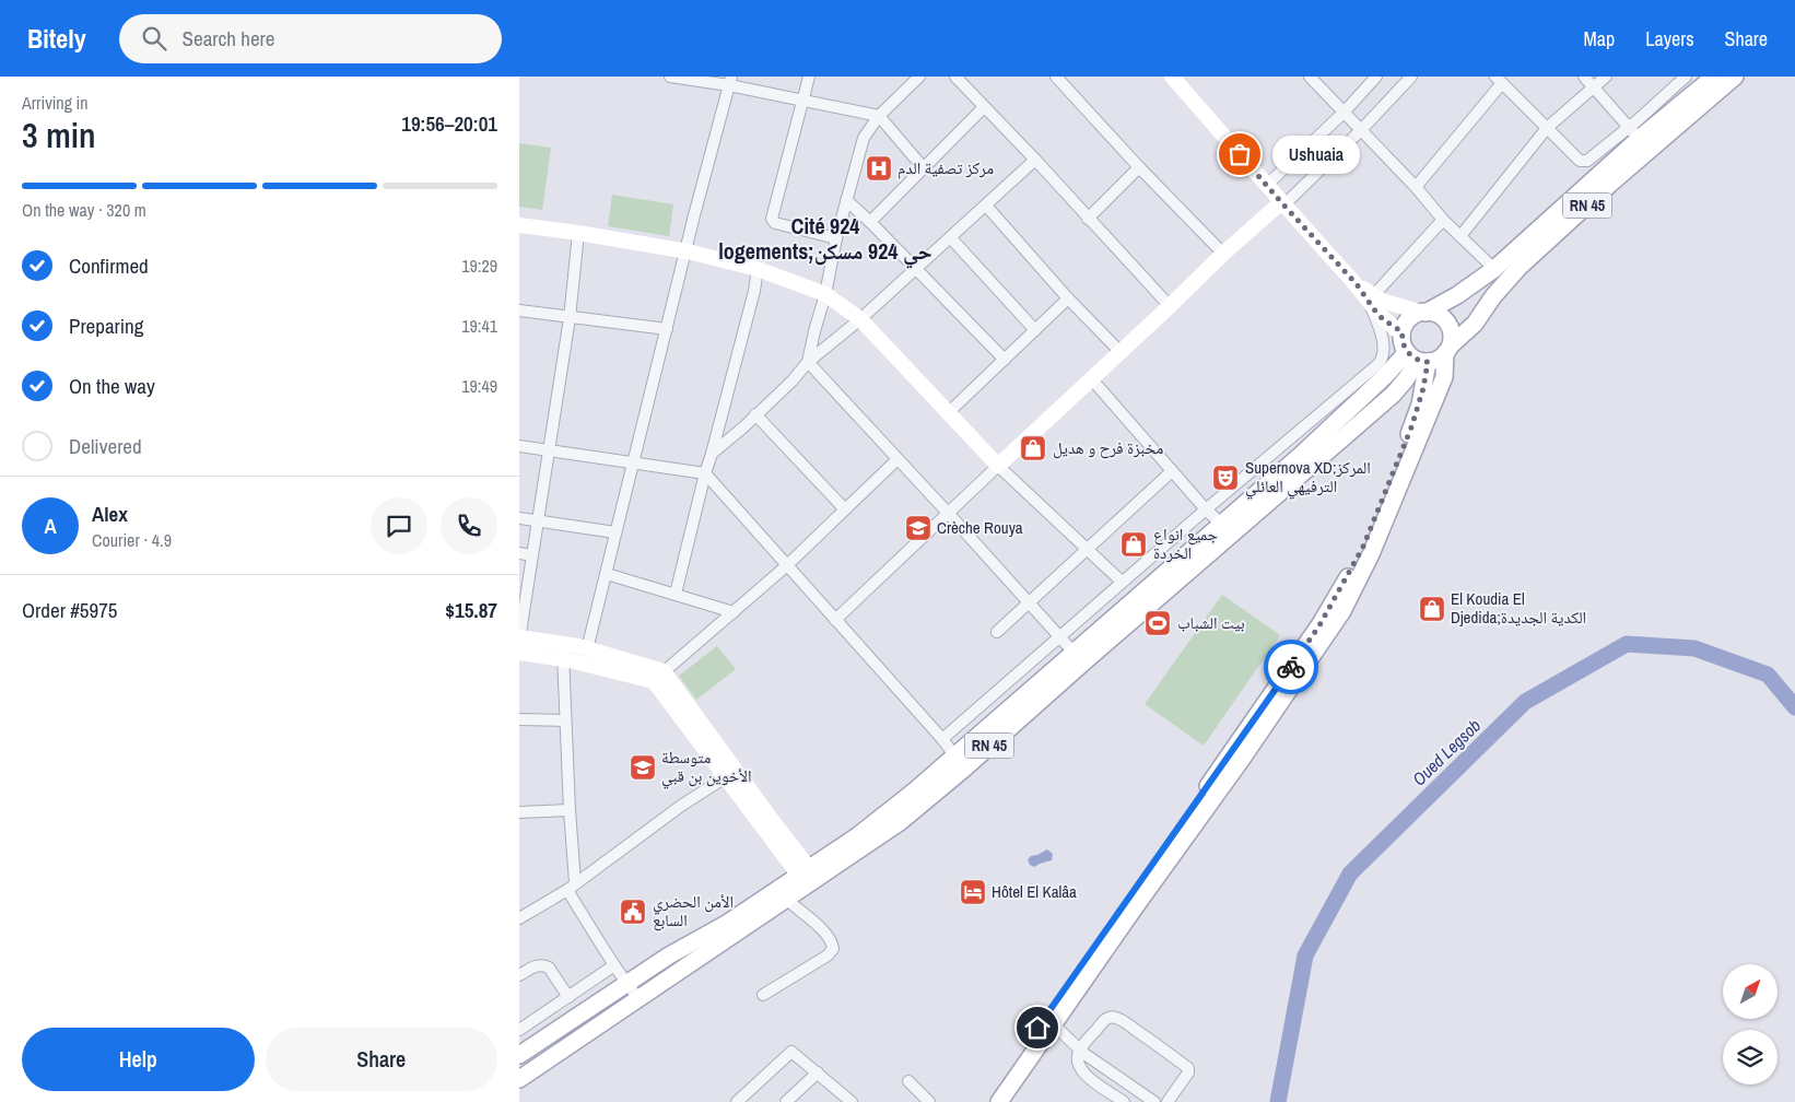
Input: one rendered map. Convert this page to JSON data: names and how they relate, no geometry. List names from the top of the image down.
{
  "streets": {
    "main road": ["RN 45"]
  },
  "districts": ["Cité 924 logements;حي 924 مسكن"],
  "water": ["Oued Legsob"],
  "places": {
    "other": ["Ushuaia"],
    "hospital": ["مركز تصفية الدم"],
    "shop": ["مخبزة فرح و هديل", "جميع انواع الخردة", "El Koudia El Djedida;الكدية الجديدة"],
    "theatre": ["Supernova XD;المركز الترفيهي العائلي"],
    "school or university": ["Crèche Rouya", "متوسطة الأخوين بن قبي"],
    "sports": ["بيت الشباب"],
    "hotel": ["Hôtel El Kalâa"],
    "public building": ["الأمن الحضري السابع"]
  },
  "north": "top right",
  "page": {
    "header": "Bitely",
    "search": "Search here",
    "nav": ["Map", "Layers", "Share"],
    "heading": ["3 min", "Arriving in", "19:56–20:01"],
    "panel": [
      "Alex",
      "Courier · 4.9",
      "Order #5975",
      "$15.87"
    ],
    "bubble": "Ushuaia",
    "bar": "On the way · 320 m",
    "list": [
      ["Confirmed", "19:29"],
      ["Preparing", "19:41"],
      ["On the way", "19:49"],
      "Delivered"
    ],
    "round": "A",
    "buttons": ["Help", "Share"]
  }
}
